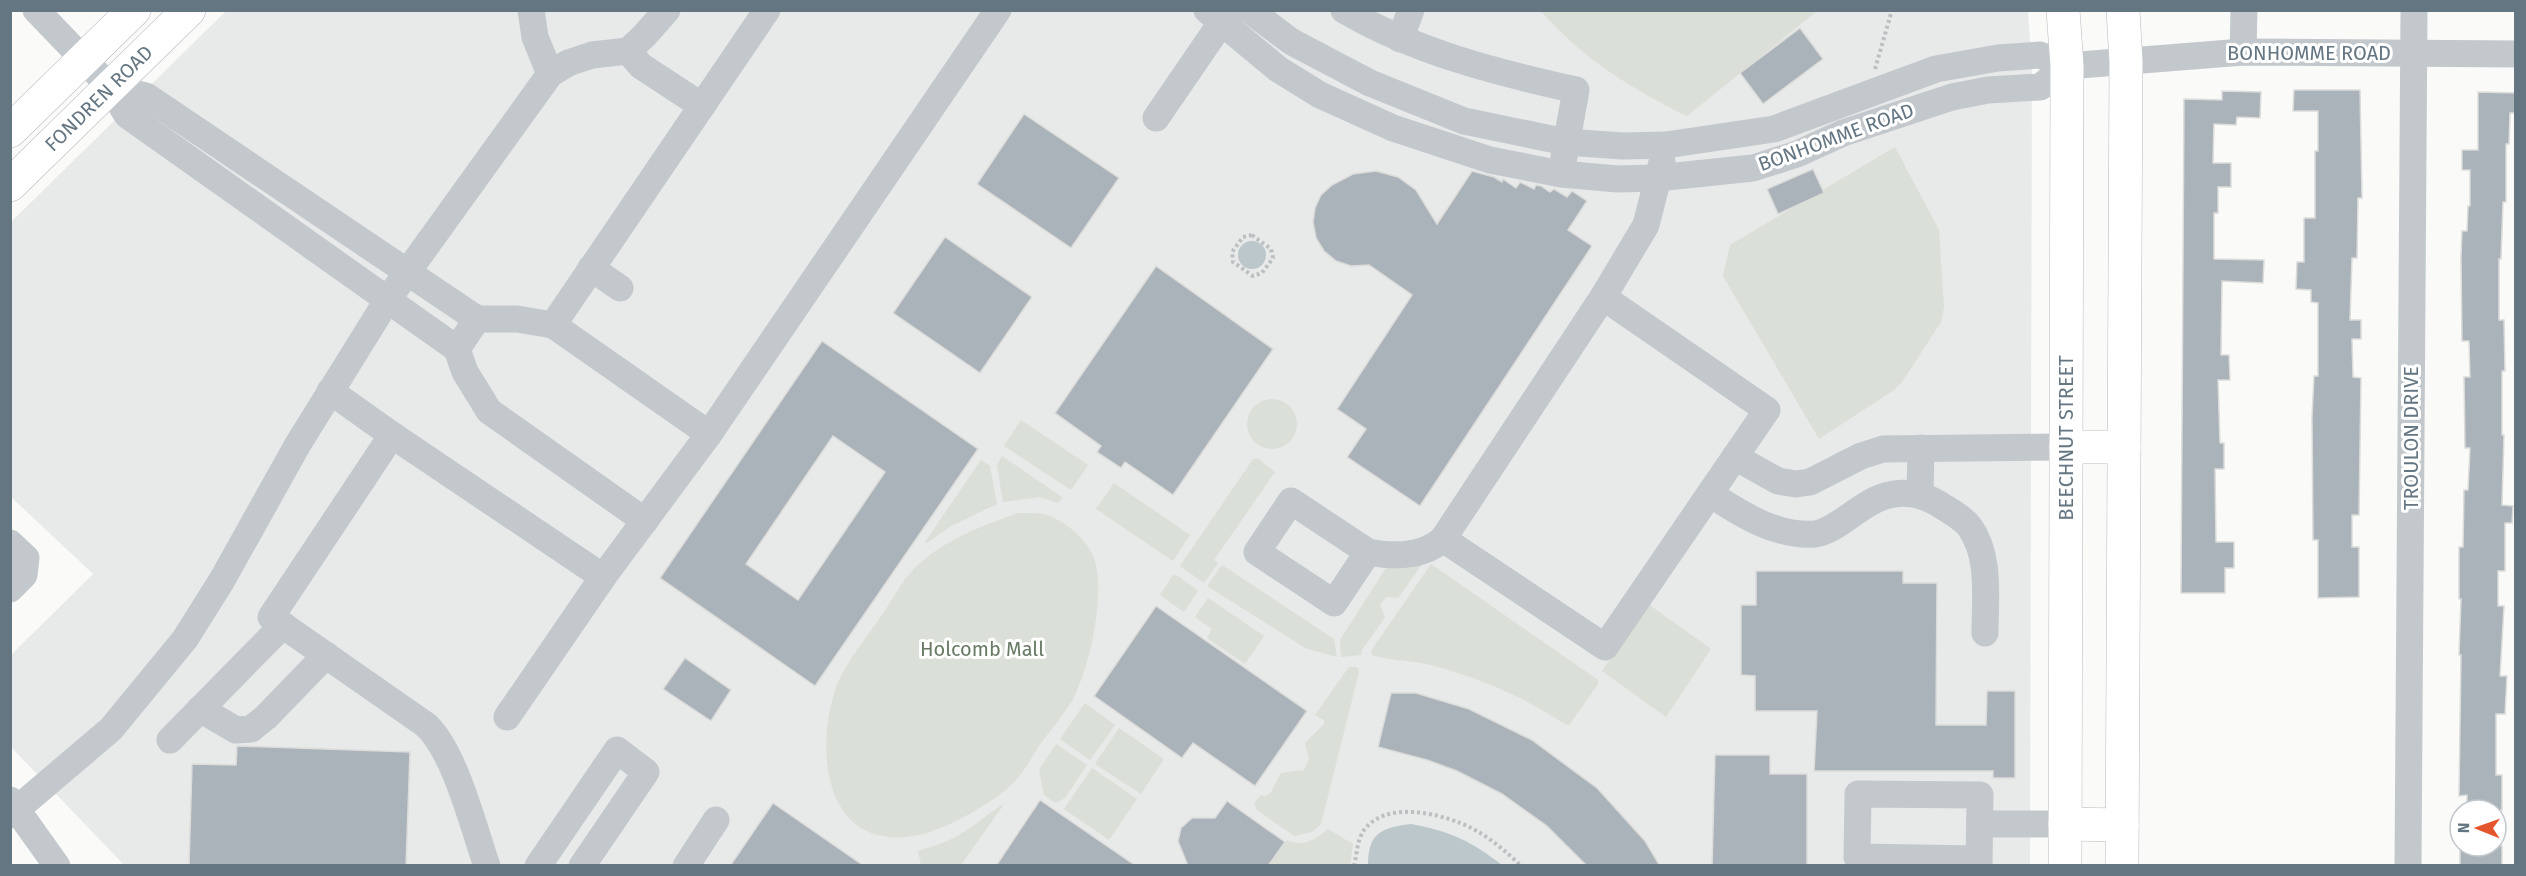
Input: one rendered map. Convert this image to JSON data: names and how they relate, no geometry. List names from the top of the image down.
{
  "streets": {
    "main road": ["FONDREN ROAD", "BEECHNUT STREET"],
    "street": ["BONHOMME ROAD", "TROULON DRIVE"]
  },
  "crossings": [
    ["BONHOMME ROAD", "BEECHNUT STREET"],
    ["BONHOMME ROAD", "TROULON DRIVE"]
  ],
  "parks": ["Holcomb Mall"],
  "north": "left"
}
